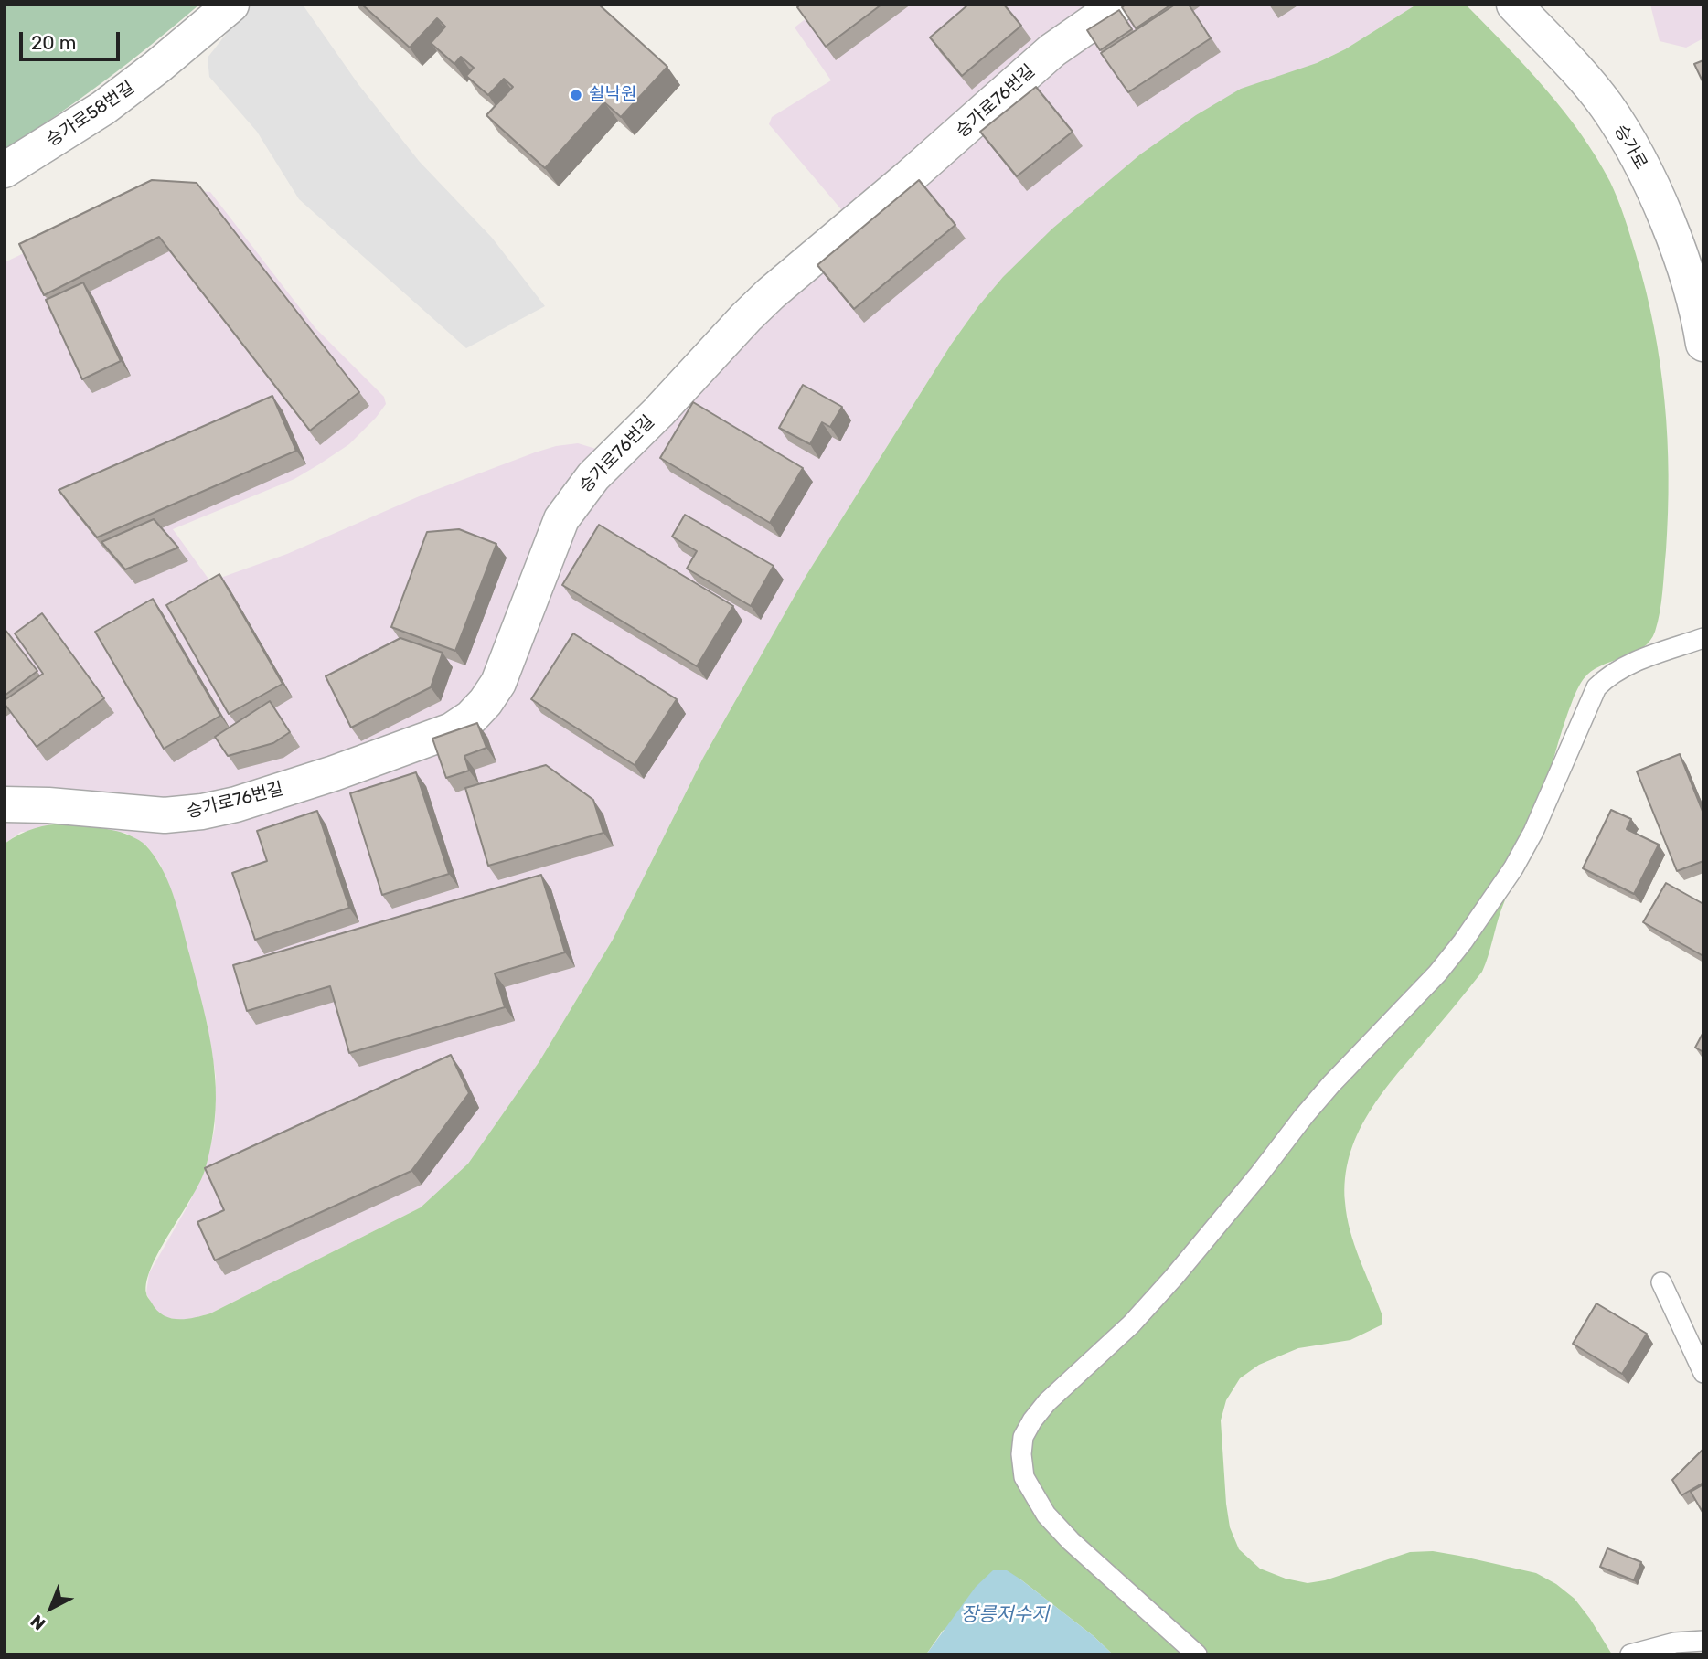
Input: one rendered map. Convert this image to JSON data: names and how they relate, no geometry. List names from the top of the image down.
{
  "streets": {
    "street": ["승가로76번길", "승가로58번길", "승가로"]
  },
  "water": ["장릉저수지"],
  "places": ["쉴낙원"],
  "scale_bar": "20 m",
  "north": "bottom left"
}
